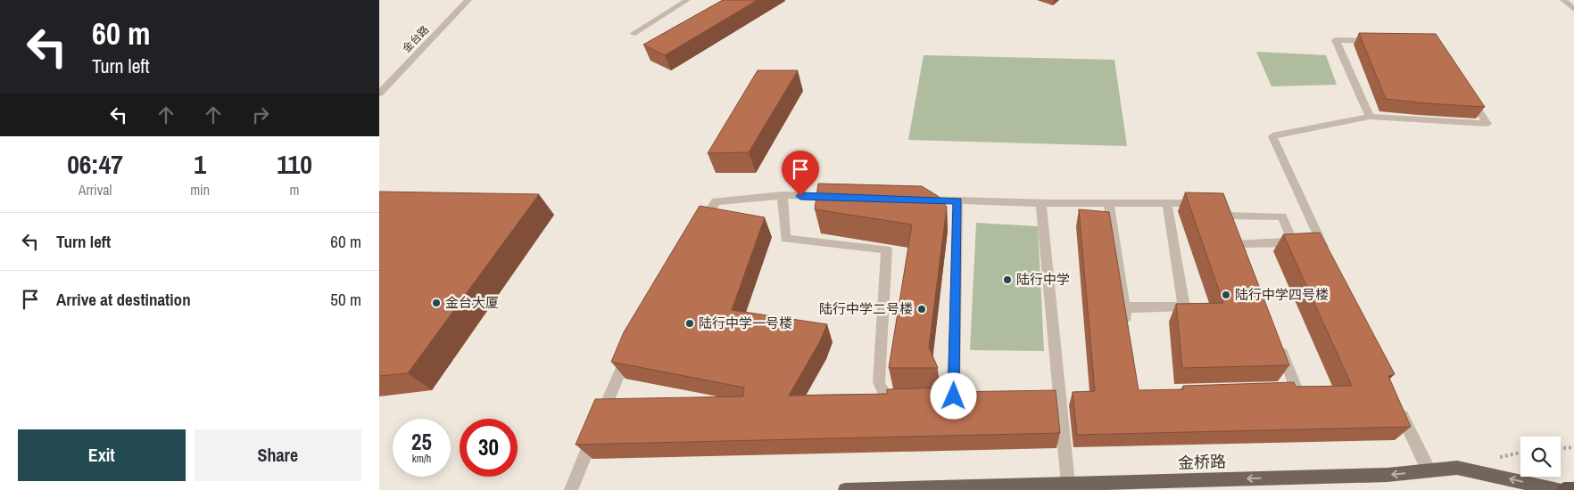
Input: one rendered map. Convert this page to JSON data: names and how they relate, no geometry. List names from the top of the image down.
{
  "streets": {
    "main road": ["金桥路"],
    "street": ["金台路"]
  },
  "one_way": ["金桥路"],
  "places": [
    "陆行中学",
    "陆行中学四号楼",
    "金台大厦",
    "陆行中学二号楼",
    "陆行中学一号楼"
  ],
  "page": {
    "turn": ["60 m", "Turn left"],
    "eta": [
      "06:47",
      "Arrival",
      "1",
      "min",
      "110",
      "m"
    ],
    "list": [
      {
        "name": "Turn left",
        "value": "60 m"
      },
      {
        "name": "Arrive at destination",
        "value": "50 m"
      }
    ],
    "speed": "25 km/h",
    "limit": "30",
    "buttons": ["Exit", "Share"]
  }
}
